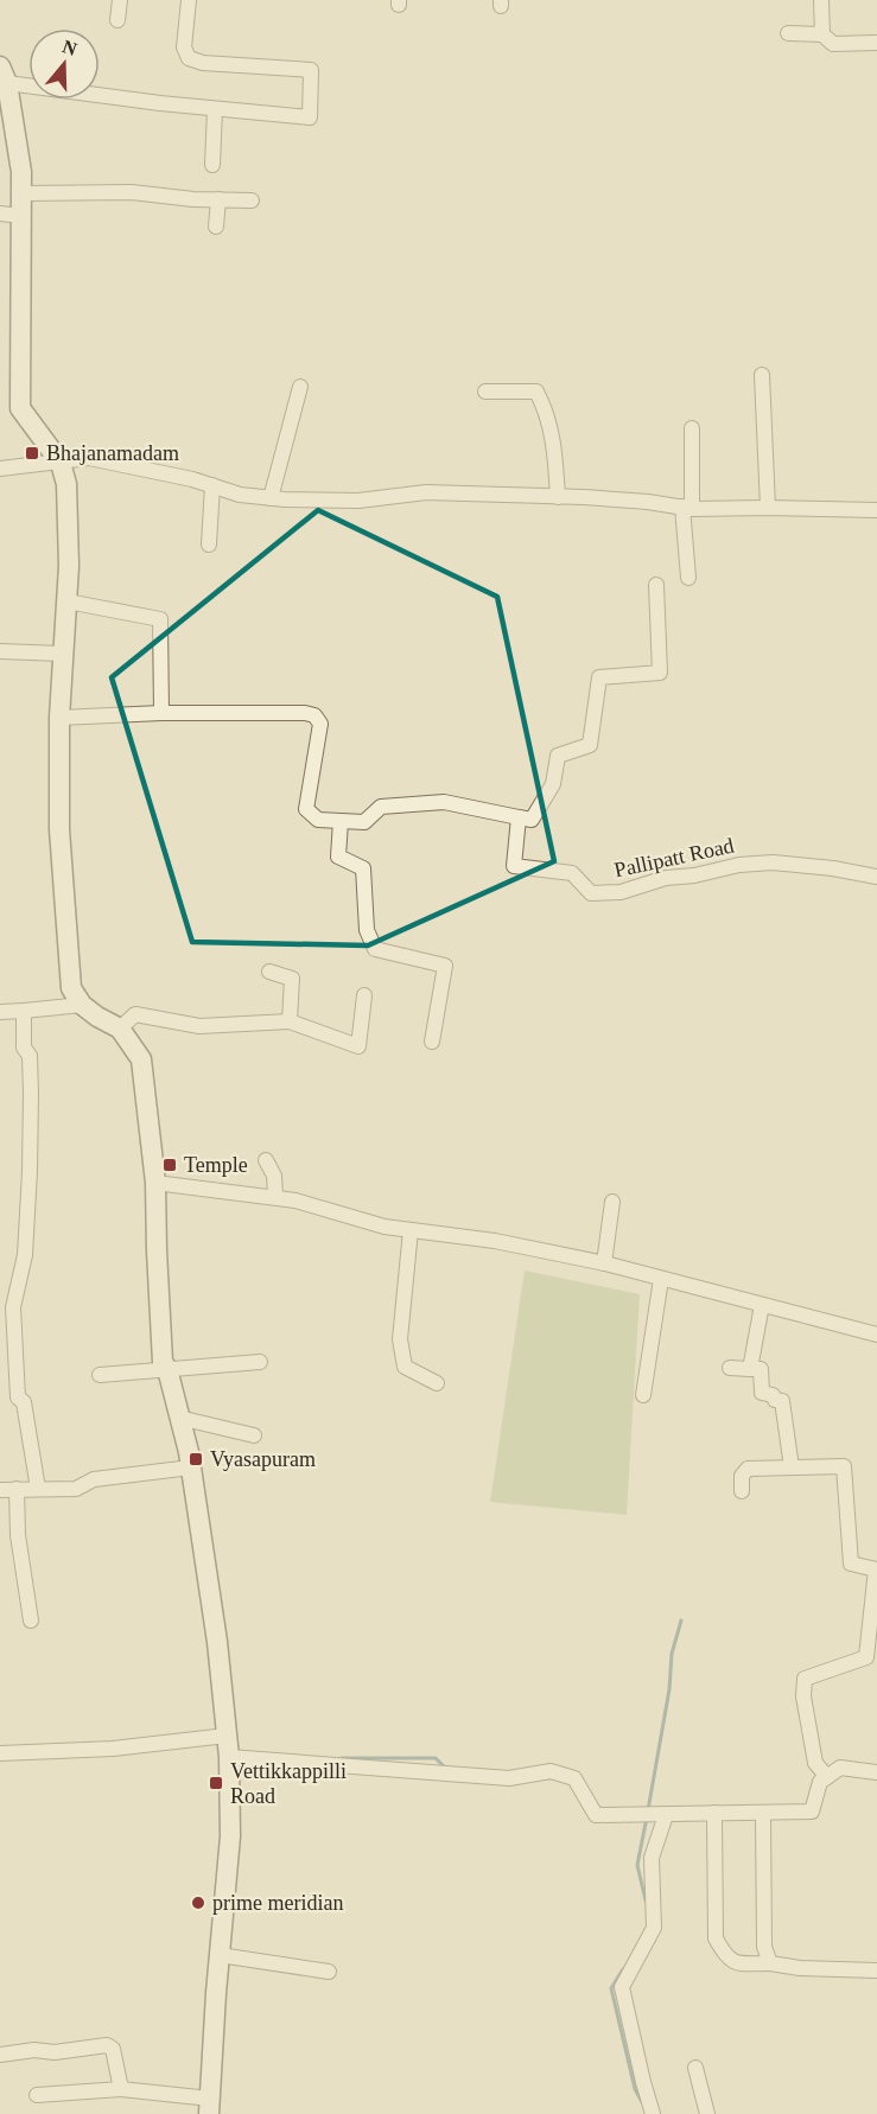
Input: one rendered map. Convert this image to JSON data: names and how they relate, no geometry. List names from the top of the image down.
{
  "streets": {
    "street": ["Pallipatt Road"]
  },
  "places": {
    "transit": [
      "Bhajanamadam",
      "Temple",
      "Vyasapuram",
      "Vettikkappilli Road"
    ],
    "other": ["prime meridian"]
  },
  "north": "top"
}
